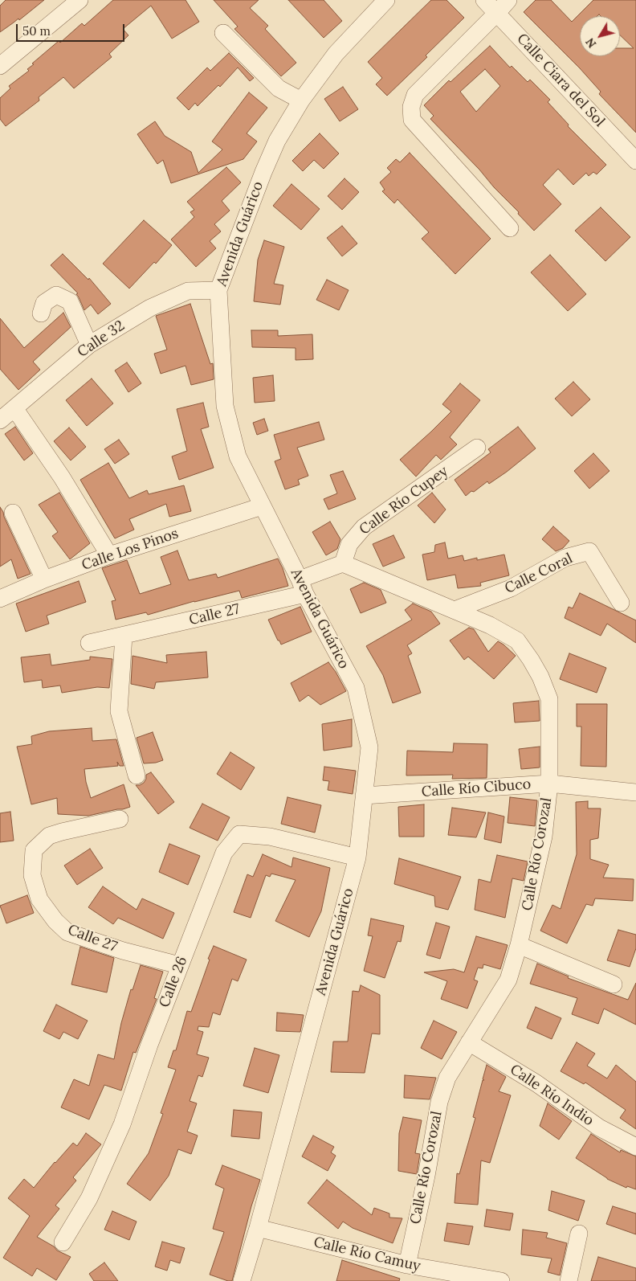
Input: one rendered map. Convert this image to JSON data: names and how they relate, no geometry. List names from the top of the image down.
{
  "streets": {
    "street": [
      "Calle Ciara del Sol",
      "Avenida Guárico",
      "Calle 32",
      "Calle Río Cupey",
      "Calle Los Pinos",
      "Calle Coral",
      "Calle 27",
      "Calle Río Cibuco",
      "Calle Río Corozal",
      "Calle 26",
      "Calle Río Indio",
      "Calle Río Camuy"
    ]
  },
  "crossings": [
    ["Avenida Guárico", "Calle 32"],
    ["Avenida Guárico", "Calle Los Pinos"],
    ["Avenida Guárico", "Calle 27"],
    ["Avenida Guárico", "Calle Río Cibuco"],
    ["Avenida Guárico", "Calle 26"],
    ["Avenida Guárico", "Calle Río Camuy"],
    ["Calle Río Cupey", "Calle Río Corozal"],
    ["Calle Coral", "Calle Río Corozal"],
    ["Calle 27", "Calle 26"],
    ["Calle Río Cibuco", "Calle Río Corozal"],
    ["Calle Río Corozal", "Calle Río Indio"],
    ["Calle Río Corozal", "Calle Río Camuy"]
  ],
  "scale_bar": "50 m",
  "north": "bottom left"
}
